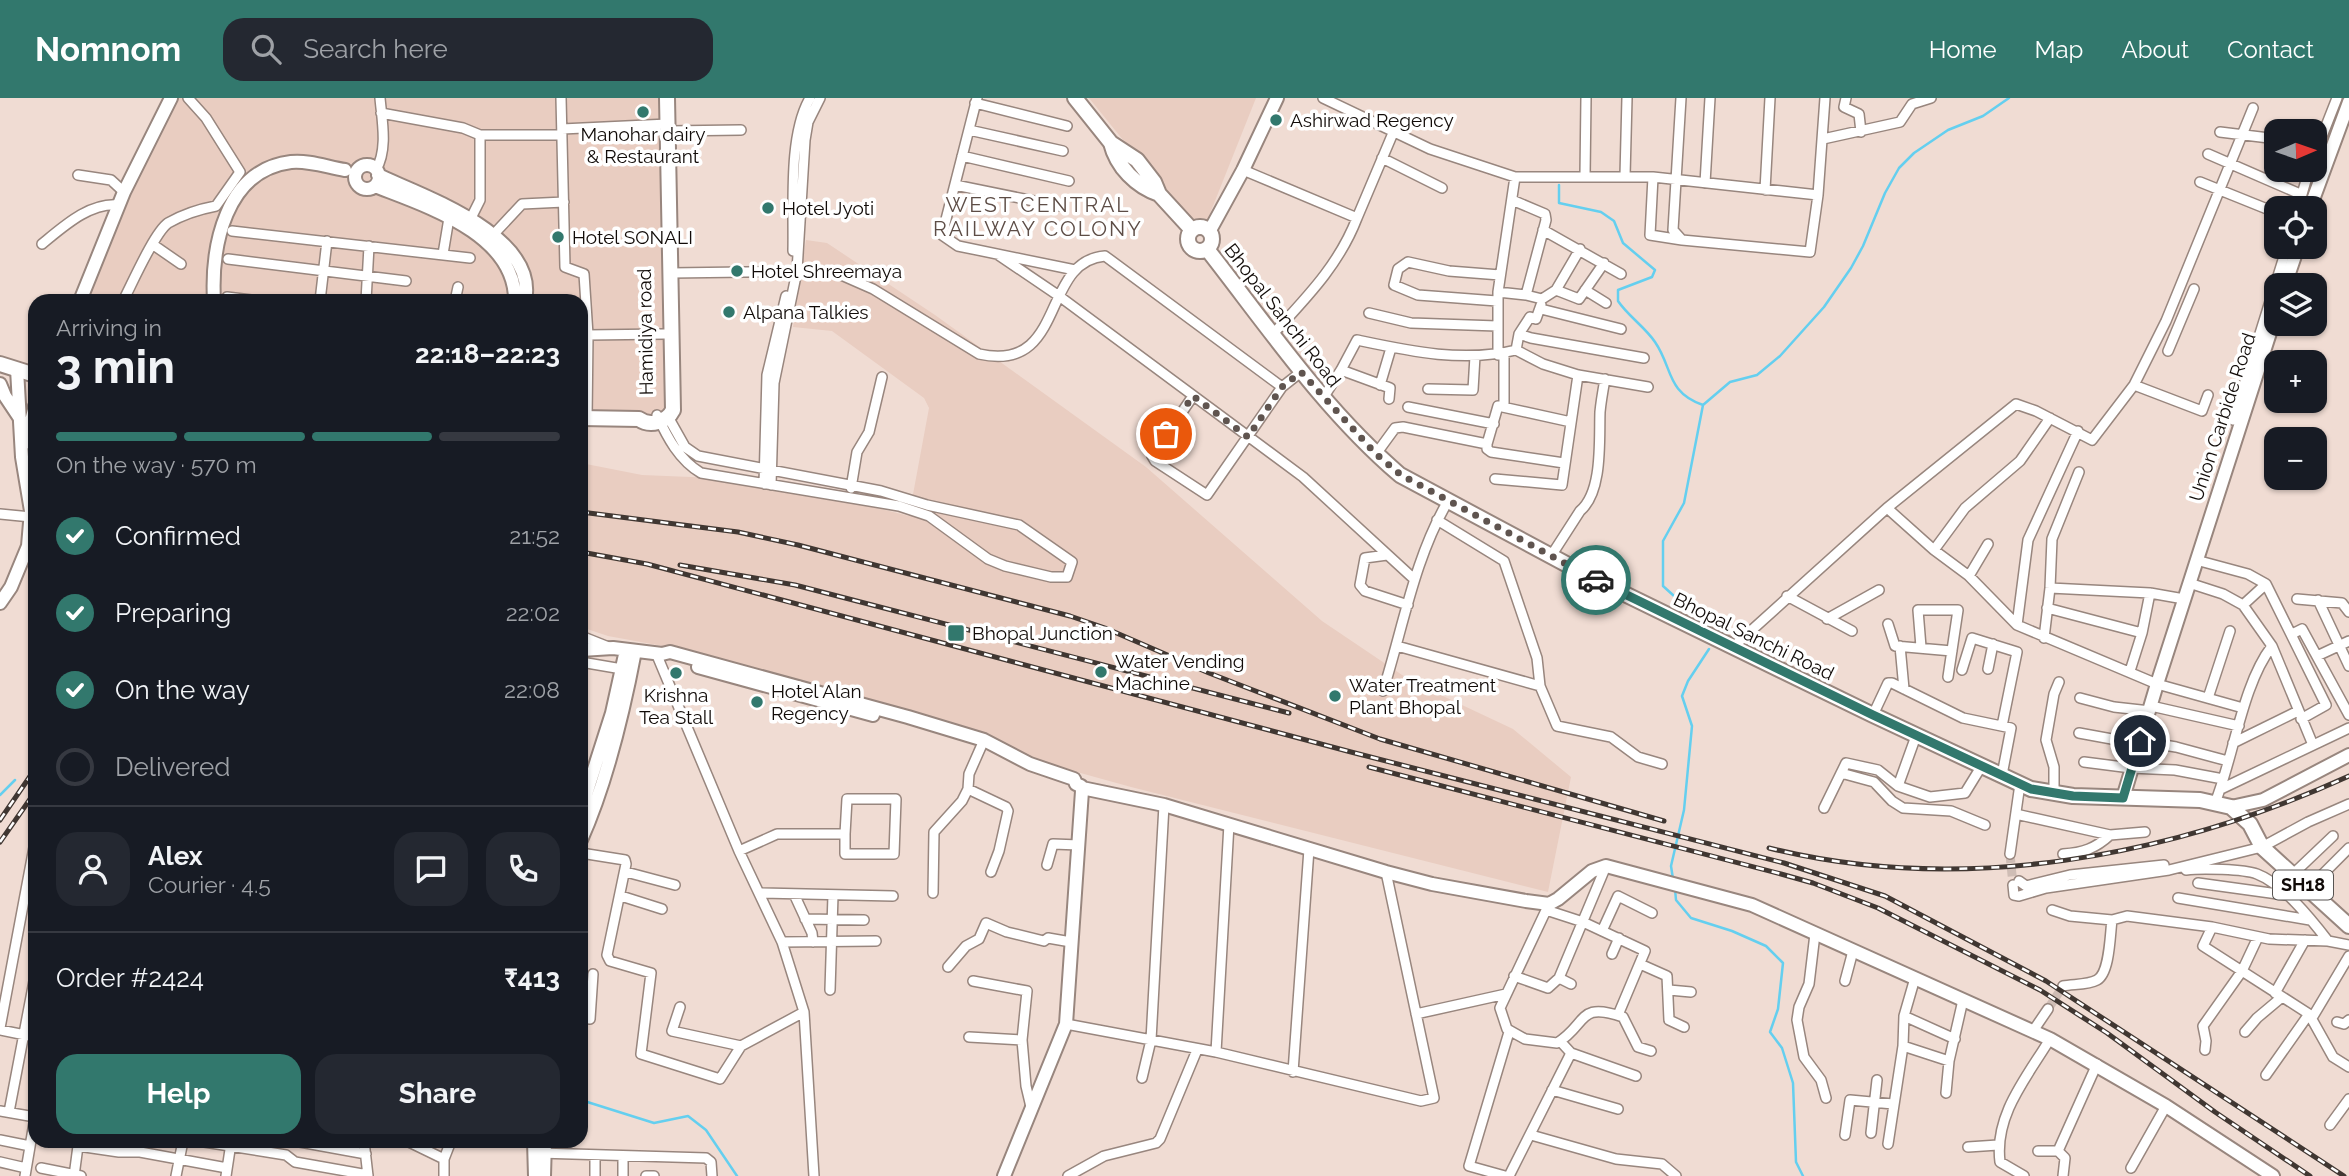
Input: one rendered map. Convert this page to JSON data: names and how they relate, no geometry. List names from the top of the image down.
{
  "streets": {
    "main road": ["Bhopal Sanchi Road", "Hamidiya road", "SH18"],
    "street": ["Union Carbide Road"]
  },
  "crossings": [
    ["Bhopal Sanchi Road", "Union Carbide Road"],
    ["Bhopal Sanchi Road", "SH18"]
  ],
  "districts": ["WEST CENTRAL RAILWAY COLONY"],
  "places": {
    "other": [
      "Manohar dairy & Restaurant",
      "Ashirwad Regency",
      "Hotel Jyoti",
      "Hotel SONALI",
      "Hotel Shreemaya",
      "Alpana Talkies",
      "Water Vending Machine",
      "Krishna Tea Stall",
      "Water Treatment Plant Bhopal",
      "Hotel Alan Regency"
    ],
    "transit": ["Bhopal Junction"]
  },
  "north": "right",
  "page": {
    "header": "Nomnom",
    "search": "Search here",
    "nav": [
      "Home",
      "Map",
      "About",
      "Contact"
    ],
    "map_buttons": ["+", "−"],
    "heading": ["3 min", "Arriving in", "22:18–22:23"],
    "panel": [
      "Alex",
      "Courier · 4.5",
      "Order #2424",
      "₹413"
    ],
    "bar": "On the way · 570 m",
    "list": [
      ["Confirmed", "21:52"],
      ["Preparing", "22:02"],
      ["On the way", "22:08"],
      "Delivered"
    ],
    "buttons": ["Help", "Share"]
  }
}
